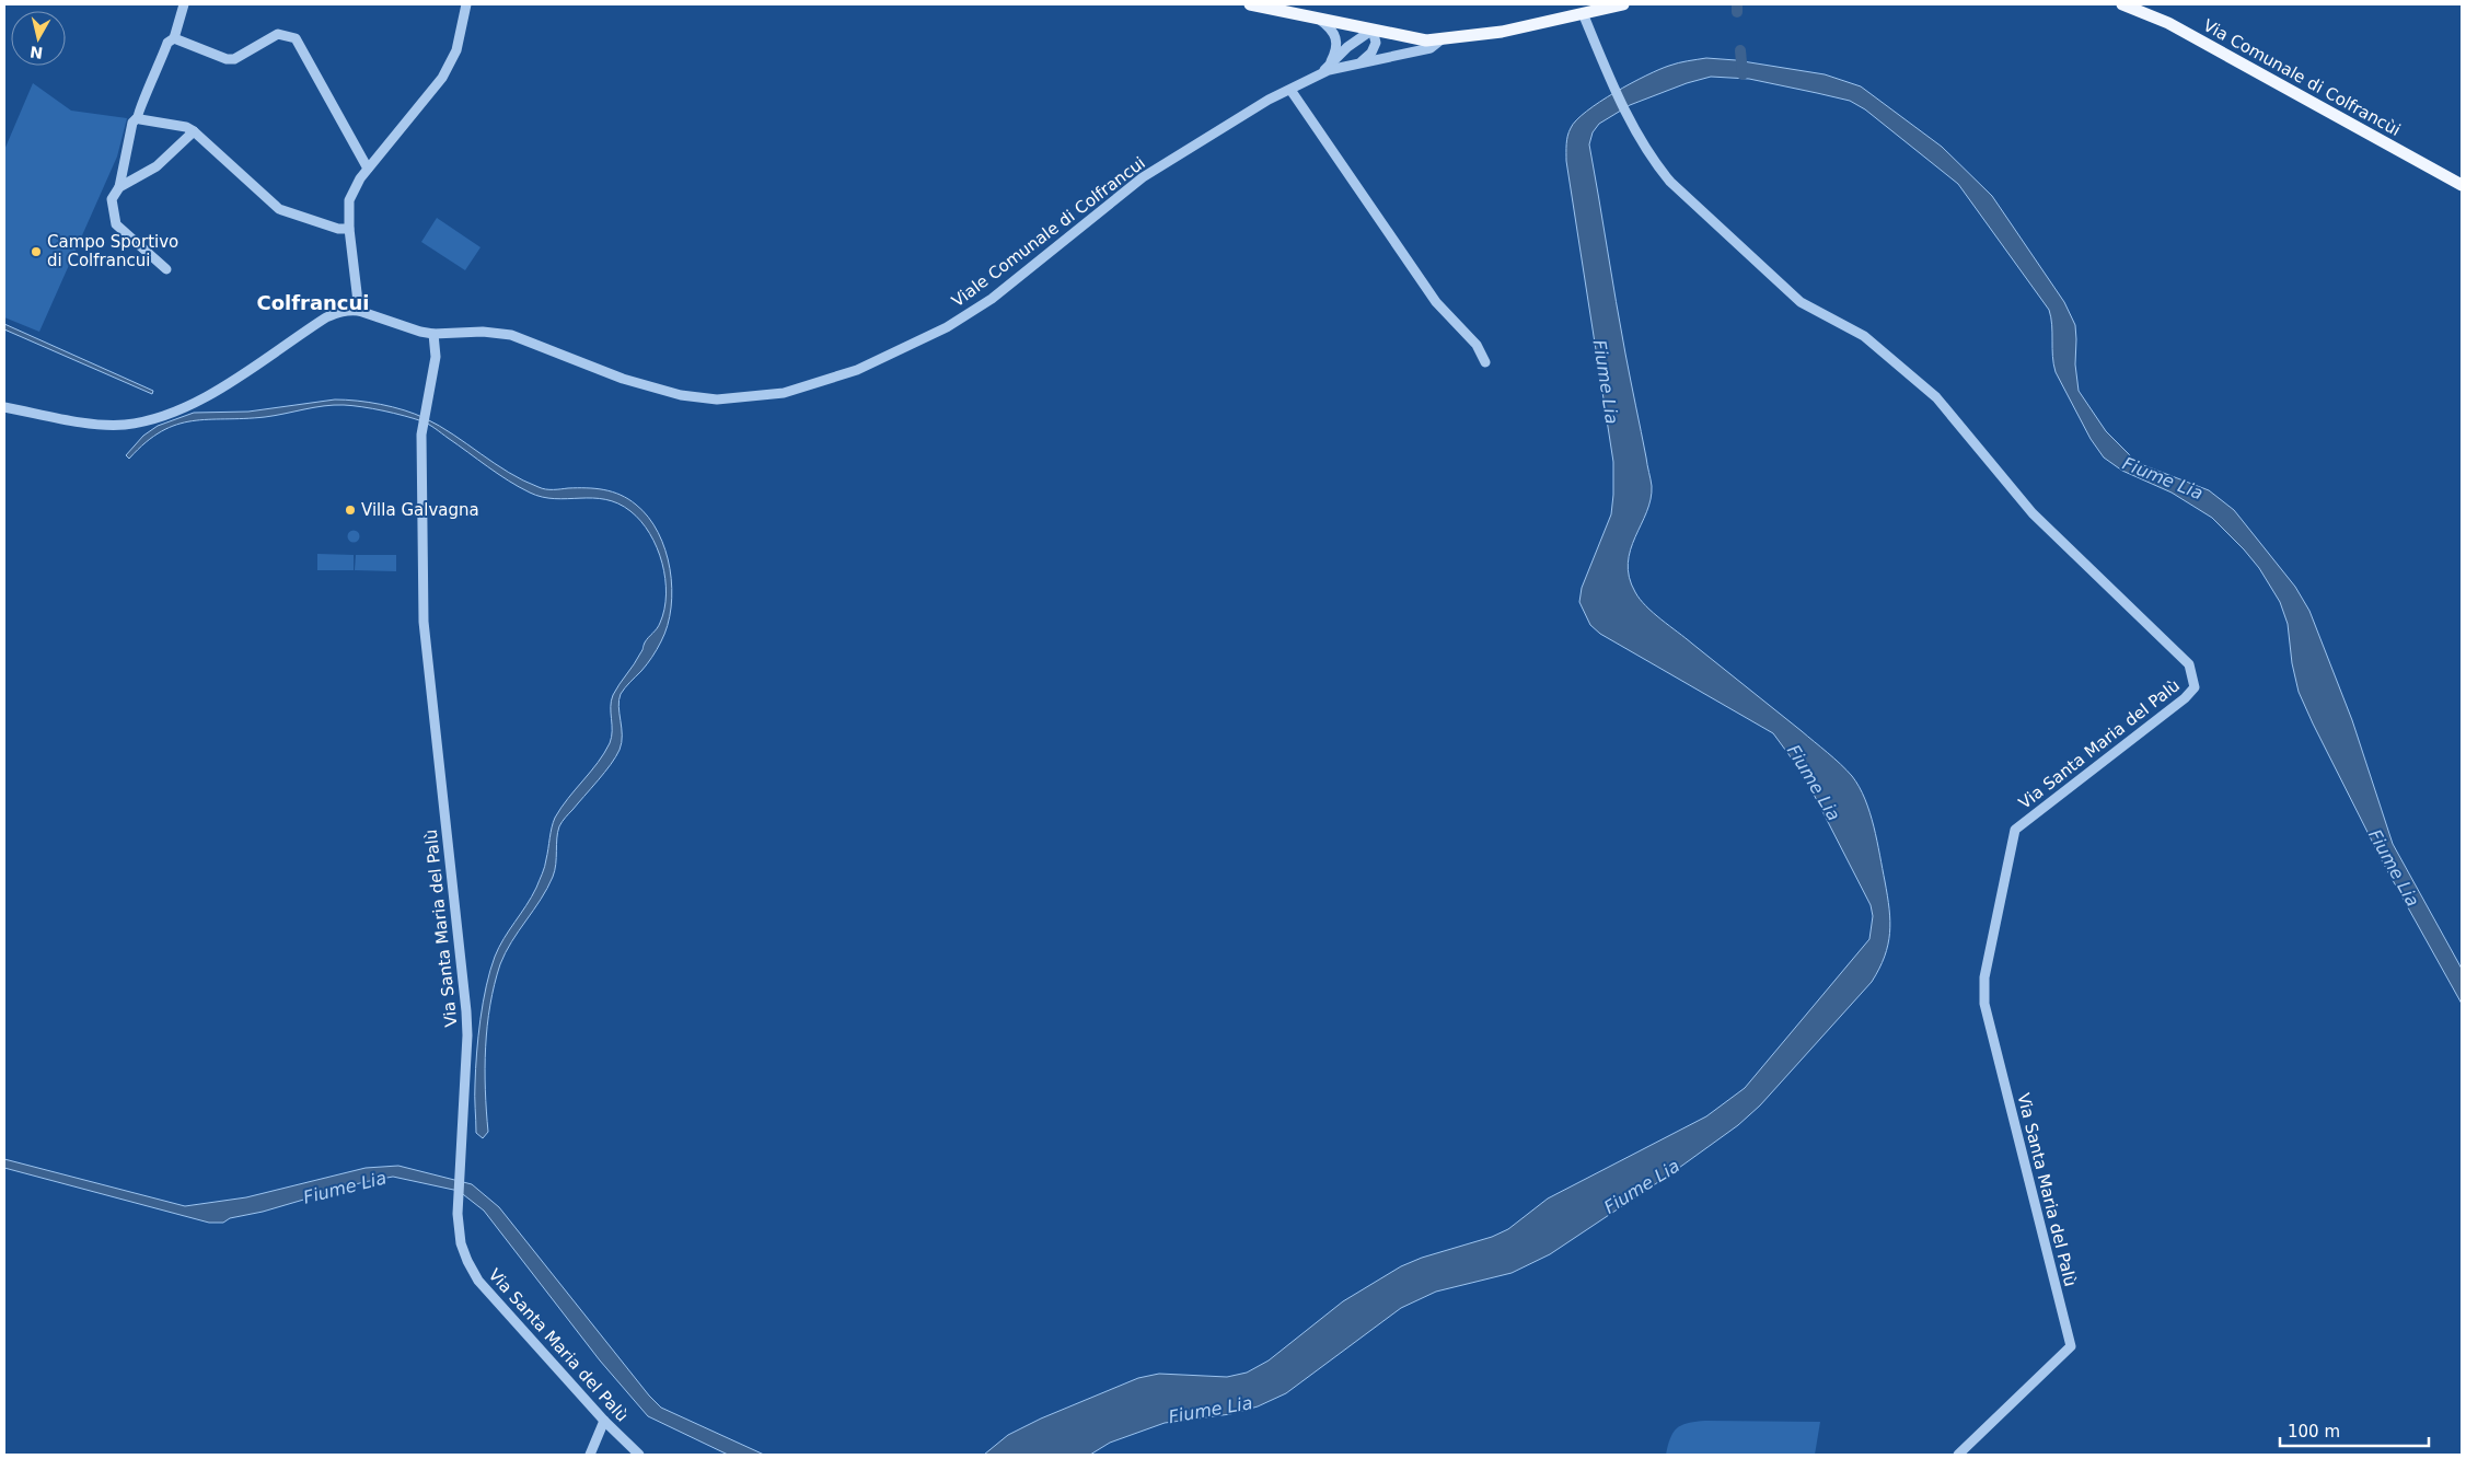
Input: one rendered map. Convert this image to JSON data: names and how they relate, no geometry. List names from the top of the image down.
{
  "streets": {
    "main road": ["Via Comunale di Colfrancùi"],
    "street": ["Viale Comunale di Colfrancui", "Via Santa Maria del Palù"]
  },
  "crossings": [
    ["Viale Comunale di Colfrancui", "Via Santa Maria del Palù"]
  ],
  "districts": ["Colfrancui"],
  "water": ["Fiume Lia"],
  "places": ["Campo Sportivo di Colfrancui", "Villa Galvagna"],
  "scale_bar": "100 m",
  "north": "bottom"
}
